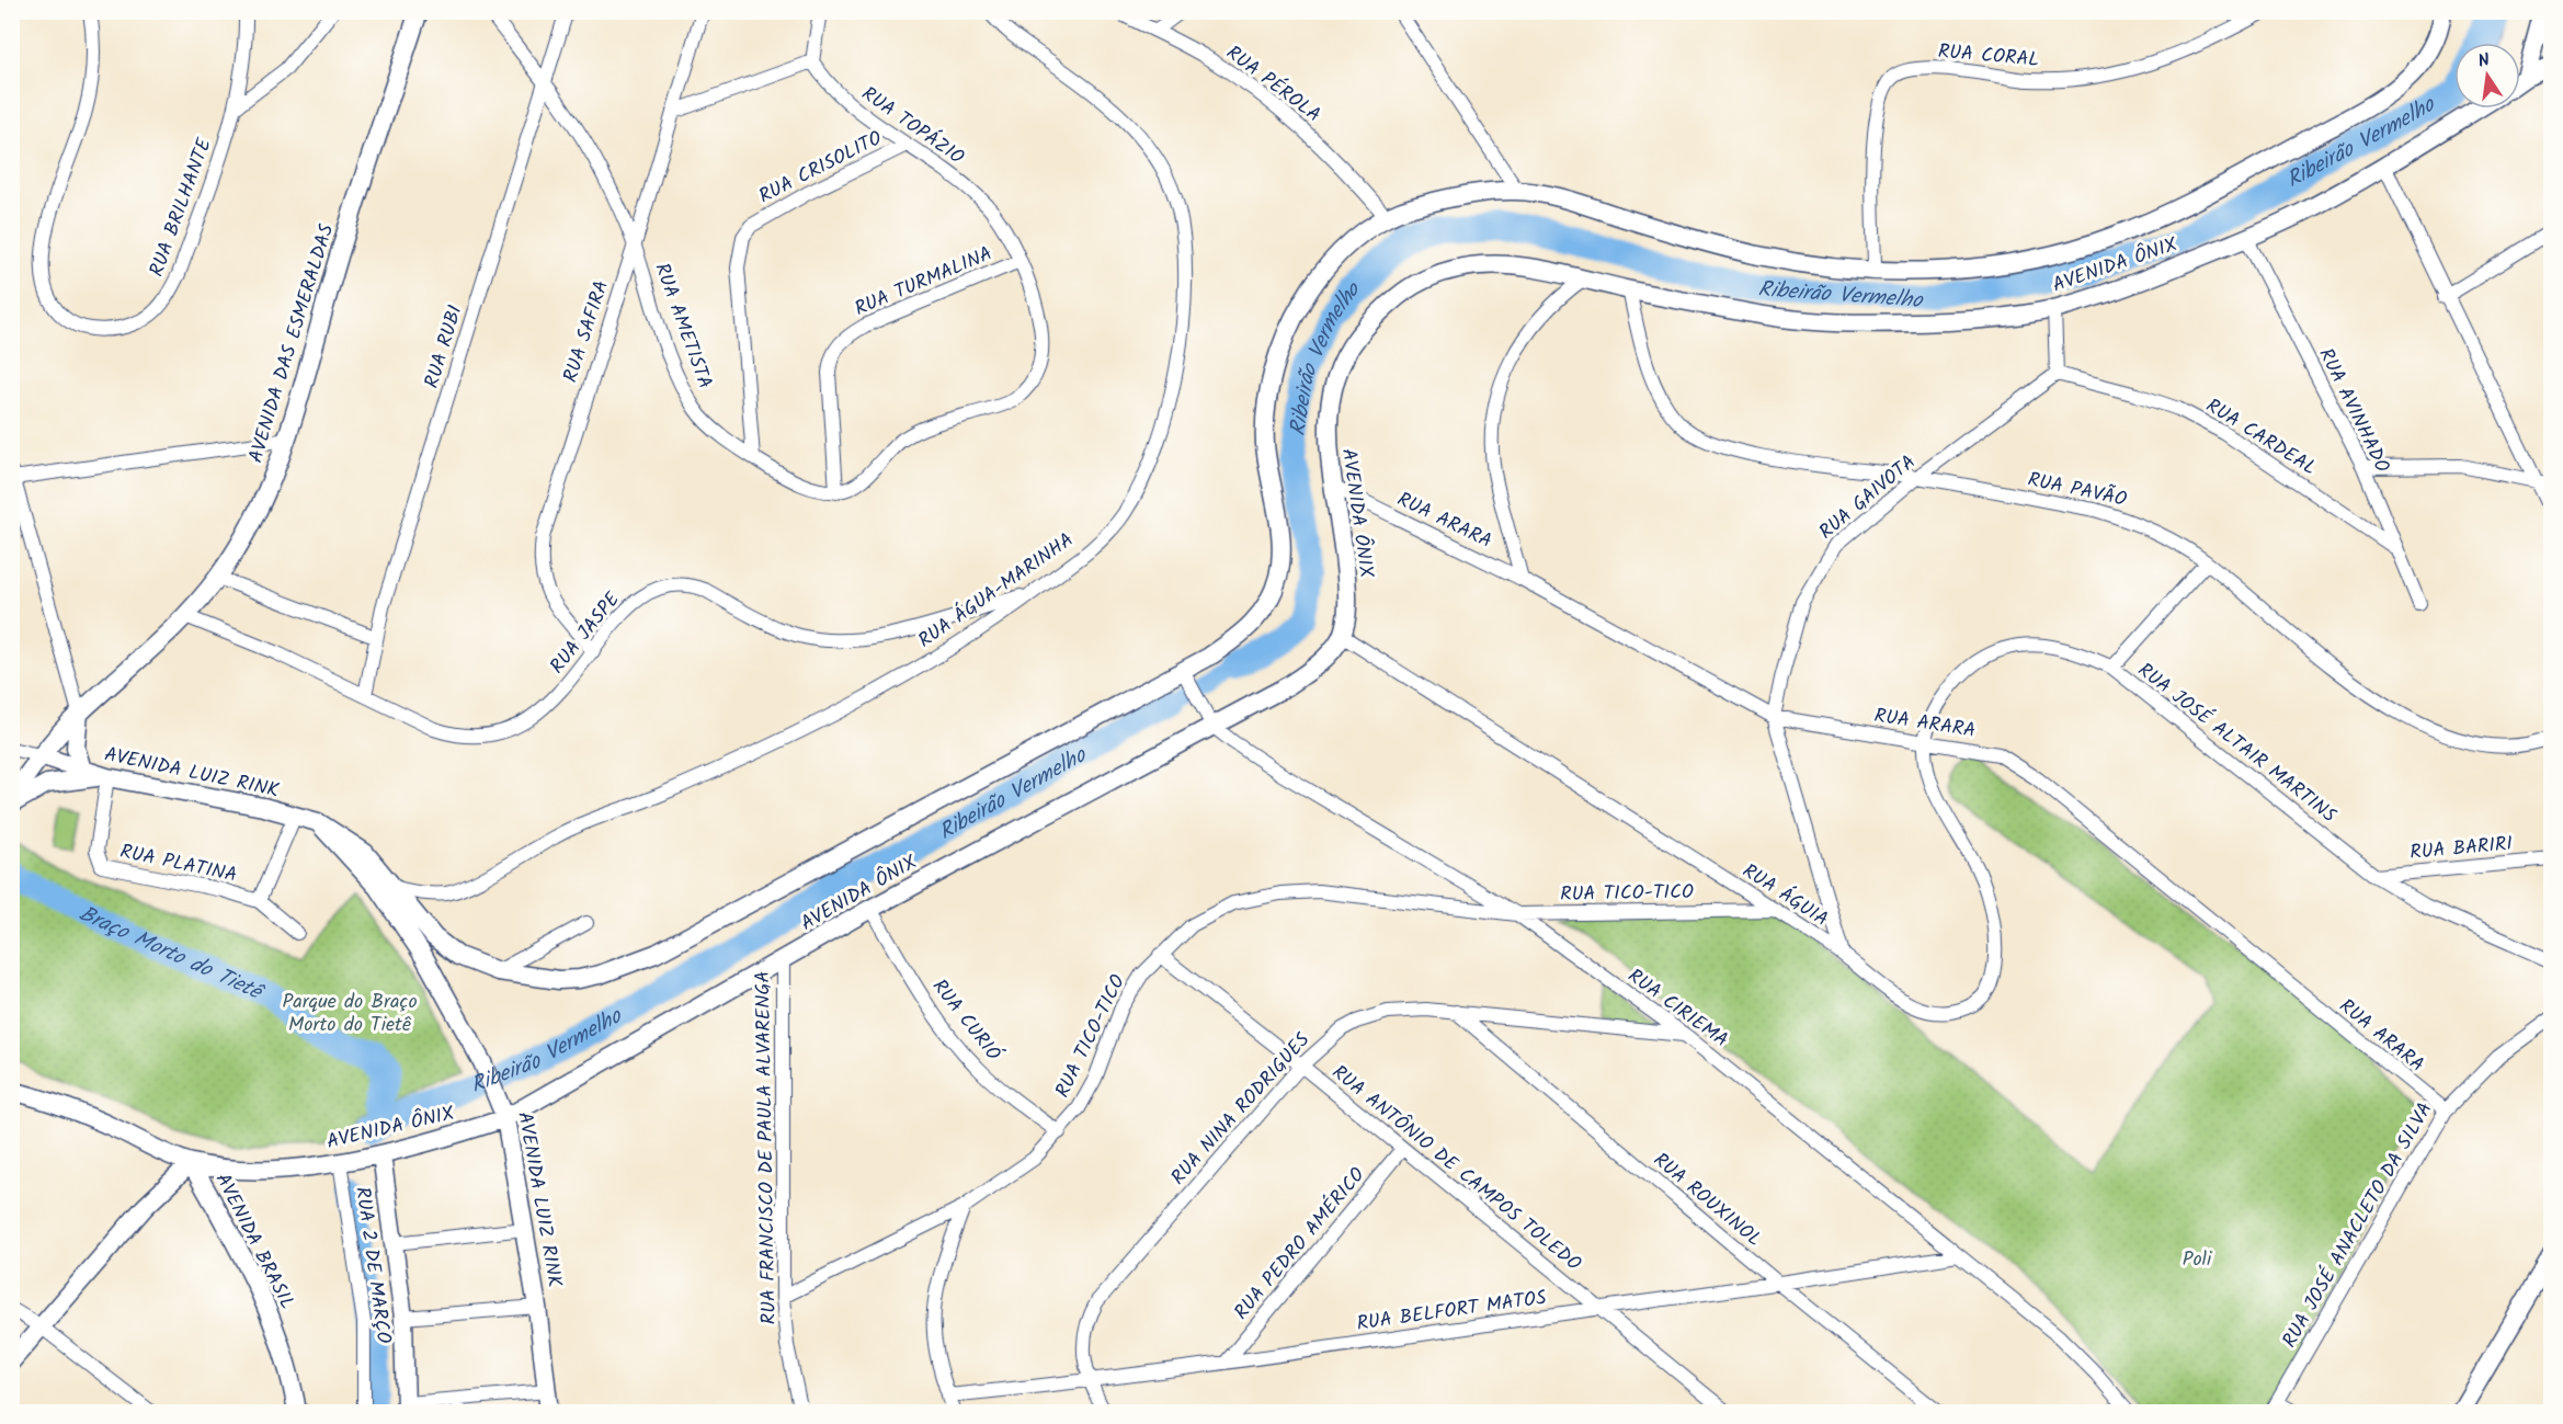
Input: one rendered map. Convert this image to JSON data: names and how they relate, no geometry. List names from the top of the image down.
{
  "streets": {
    "main road": [
      "AVENIDA ÔNIX",
      "AVENIDA DAS ESMERALDAS",
      "AVENIDA LUIZ RINK",
      "AVENIDA BRASIL"
    ],
    "street": [
      "RUA CORAL",
      "RUA PÉROLA",
      "RUA TOPÁZIO",
      "RUA CRISOLITO",
      "RUA BRILHANTE",
      "RUA TURMALINA",
      "RUA AMETISTA",
      "RUA SAFIRA",
      "RUA RUBI",
      "RUA AVINHADO",
      "RUA CARDEAL",
      "RUA PAVÃO",
      "RUA GAIVOTA",
      "RUA ARARA",
      "RUA ÁGUA-MARINHA",
      "RUA JASPE",
      "RUA JOSÉ ALTAIR MARTINS",
      "RUA BARIRI",
      "RUA PLATINA",
      "RUA TICO-TICO",
      "RUA ÁGUIA",
      "RUA CIRIEMA",
      "RUA CURIÓ",
      "RUA NINA RODRIGUES",
      "RUA FRANCISCO DE PAULA ALVARENGA",
      "RUA ANTÔNIO DE CAMPOS TOLEDO",
      "RUA ROUXINOL",
      "RUA JOSÉ ANACLETO DA SILVA",
      "RUA PEDRO AMÉRICO",
      "RUA 2 DE MARÇO",
      "RUA BELFORT MATOS"
    ]
  },
  "crossings": [
    ["RUA CORAL", "AVENIDA ÔNIX"],
    ["RUA PÉROLA", "AVENIDA ÔNIX"],
    ["RUA TOPÁZIO", "RUA CRISOLITO"],
    ["RUA TOPÁZIO", "RUA TURMALINA"],
    ["RUA CRISOLITO", "RUA AMETISTA"],
    ["AVENIDA ÔNIX", "RUA AVINHADO"],
    ["AVENIDA ÔNIX", "RUA PAVÃO"],
    ["AVENIDA ÔNIX", "RUA ARARA"],
    ["AVENIDA ÔNIX", "RUA ÁGUA-MARINHA"],
    ["AVENIDA ÔNIX", "AVENIDA LUIZ RINK"],
    ["AVENIDA ÔNIX", "RUA ÁGUIA"],
    ["AVENIDA ÔNIX", "RUA CIRIEMA"],
    ["AVENIDA ÔNIX", "RUA CURIÓ"],
    ["AVENIDA ÔNIX", "RUA FRANCISCO DE PAULA ALVARENGA"],
    ["AVENIDA ÔNIX", "AVENIDA BRASIL"],
    ["AVENIDA ÔNIX", "RUA 2 DE MARÇO"],
    ["RUA TURMALINA", "RUA AMETISTA"],
    ["RUA AMETISTA", "RUA SAFIRA"],
    ["RUA AMETISTA", "RUA RUBI"],
    ["RUA SAFIRA", "RUA JASPE"],
    ["AVENIDA DAS ESMERALDAS", "RUA JASPE"],
    ["AVENIDA DAS ESMERALDAS", "AVENIDA LUIZ RINK"],
    ["RUA RUBI", "RUA JASPE"],
    ["RUA AVINHADO", "RUA CARDEAL"],
    ["RUA CARDEAL", "RUA GAIVOTA"],
    ["RUA PAVÃO", "RUA GAIVOTA"],
    ["RUA GAIVOTA", "RUA ARARA"],
    ["RUA GAIVOTA", "RUA ÁGUIA"],
    ["RUA ARARA", "RUA JOSÉ ALTAIR MARTINS"],
    ["RUA ARARA", "RUA ÁGUIA"],
    ["RUA ARARA", "RUA JOSÉ ANACLETO DA SILVA"],
    ["RUA ÁGUA-MARINHA", "RUA JASPE"],
    ["RUA JOSÉ ALTAIR MARTINS", "RUA BARIRI"],
    ["RUA JOSÉ ALTAIR MARTINS", "RUA ÁGUIA"],
    ["AVENIDA LUIZ RINK", "RUA PLATINA"],
    ["RUA TICO-TICO", "RUA ÁGUIA"],
    ["RUA TICO-TICO", "RUA CIRIEMA"],
    ["RUA TICO-TICO", "RUA CURIÓ"],
    ["RUA TICO-TICO", "RUA FRANCISCO DE PAULA ALVARENGA"],
    ["RUA TICO-TICO", "RUA ANTÔNIO DE CAMPOS TOLEDO"],
    ["RUA CIRIEMA", "RUA NINA RODRIGUES"],
    ["RUA CIRIEMA", "RUA BELFORT MATOS"],
    ["RUA NINA RODRIGUES", "RUA ANTÔNIO DE CAMPOS TOLEDO"],
    ["RUA NINA RODRIGUES", "RUA ROUXINOL"],
    ["RUA NINA RODRIGUES", "RUA BELFORT MATOS"],
    ["RUA ANTÔNIO DE CAMPOS TOLEDO", "RUA PEDRO AMÉRICO"],
    ["RUA ANTÔNIO DE CAMPOS TOLEDO", "RUA BELFORT MATOS"],
    ["RUA ROUXINOL", "RUA BELFORT MATOS"],
    ["RUA PEDRO AMÉRICO", "RUA BELFORT MATOS"]
  ],
  "water": ["Ribeirão Vermelho", "Braço Morto do Tietê"],
  "parks": ["Parque do Braço Morto do Tietê", "Poli"],
  "north": "top"
}
